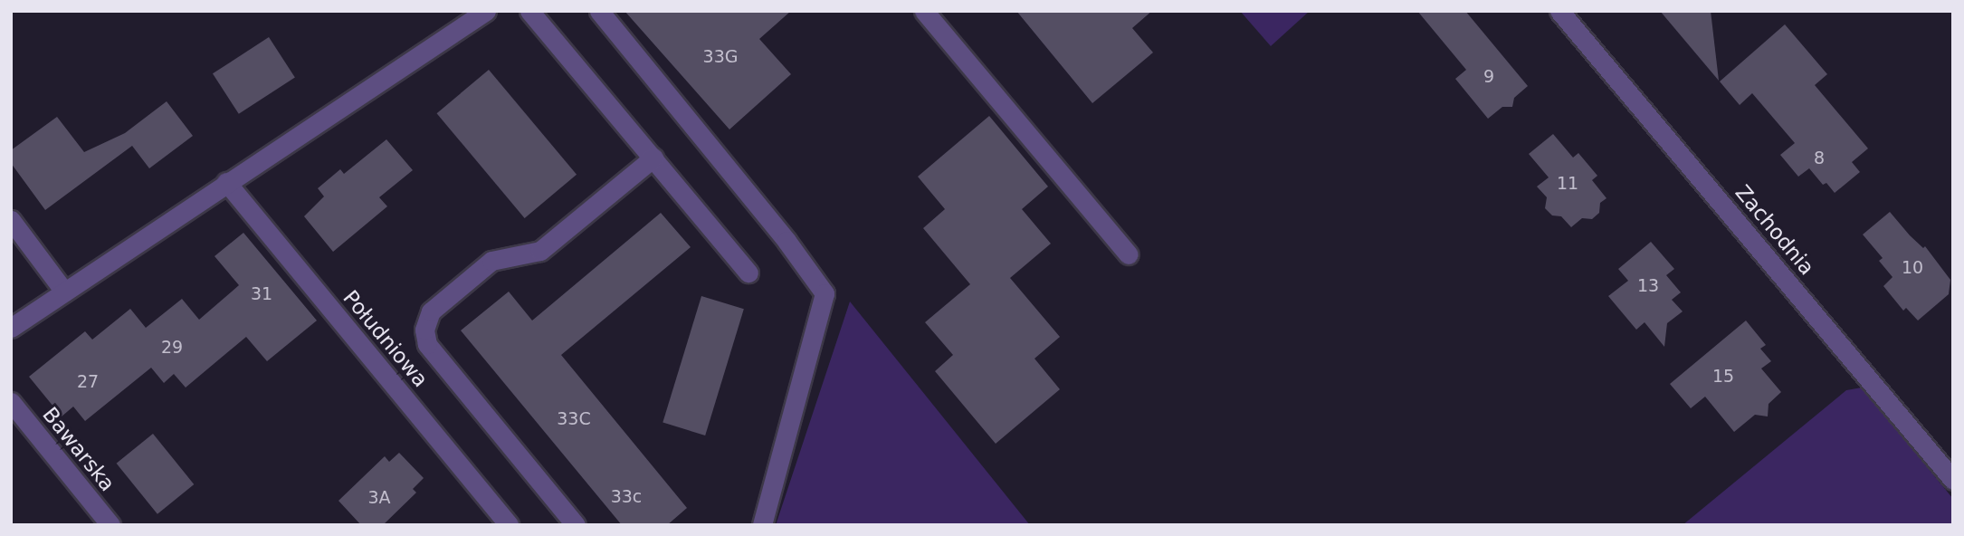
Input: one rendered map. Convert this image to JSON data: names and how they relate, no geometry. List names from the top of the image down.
{
  "streets": {
    "street": ["Zachodnia", "Południowa", "Bawarska"]
  },
  "house_numbers": [
    "33G",
    "9",
    "8",
    "11",
    "10",
    "13",
    "31",
    "29",
    "15",
    "27",
    "33C",
    "33c",
    "3A"
  ]
}
